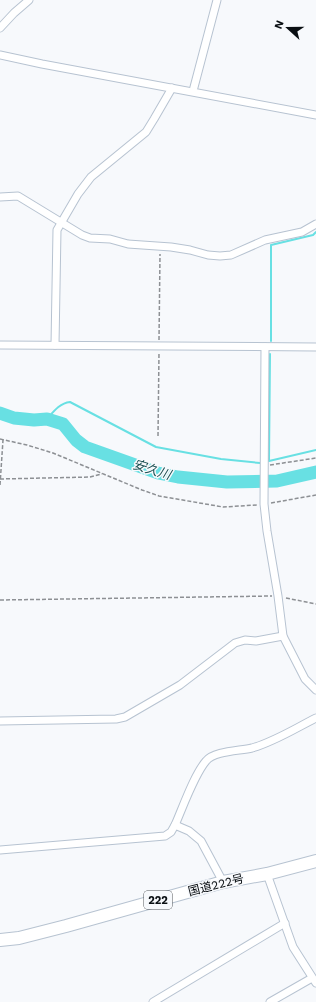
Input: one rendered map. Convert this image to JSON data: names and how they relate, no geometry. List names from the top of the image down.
{
  "streets": {
    "highway": ["国道222号", "222"]
  },
  "water": ["安久川"],
  "north": "left"
}
